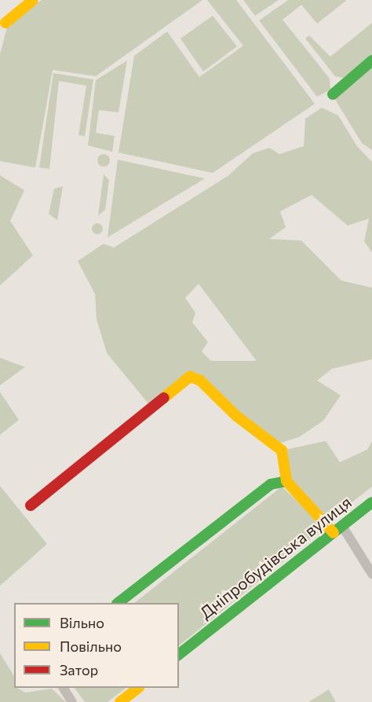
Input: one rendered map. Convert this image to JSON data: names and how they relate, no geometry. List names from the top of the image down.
{
  "streets": {
    "street": ["Дніпробудівська вулиця"]
  },
  "legend": ["Вільно", "Повільно", "Затор"]
}
